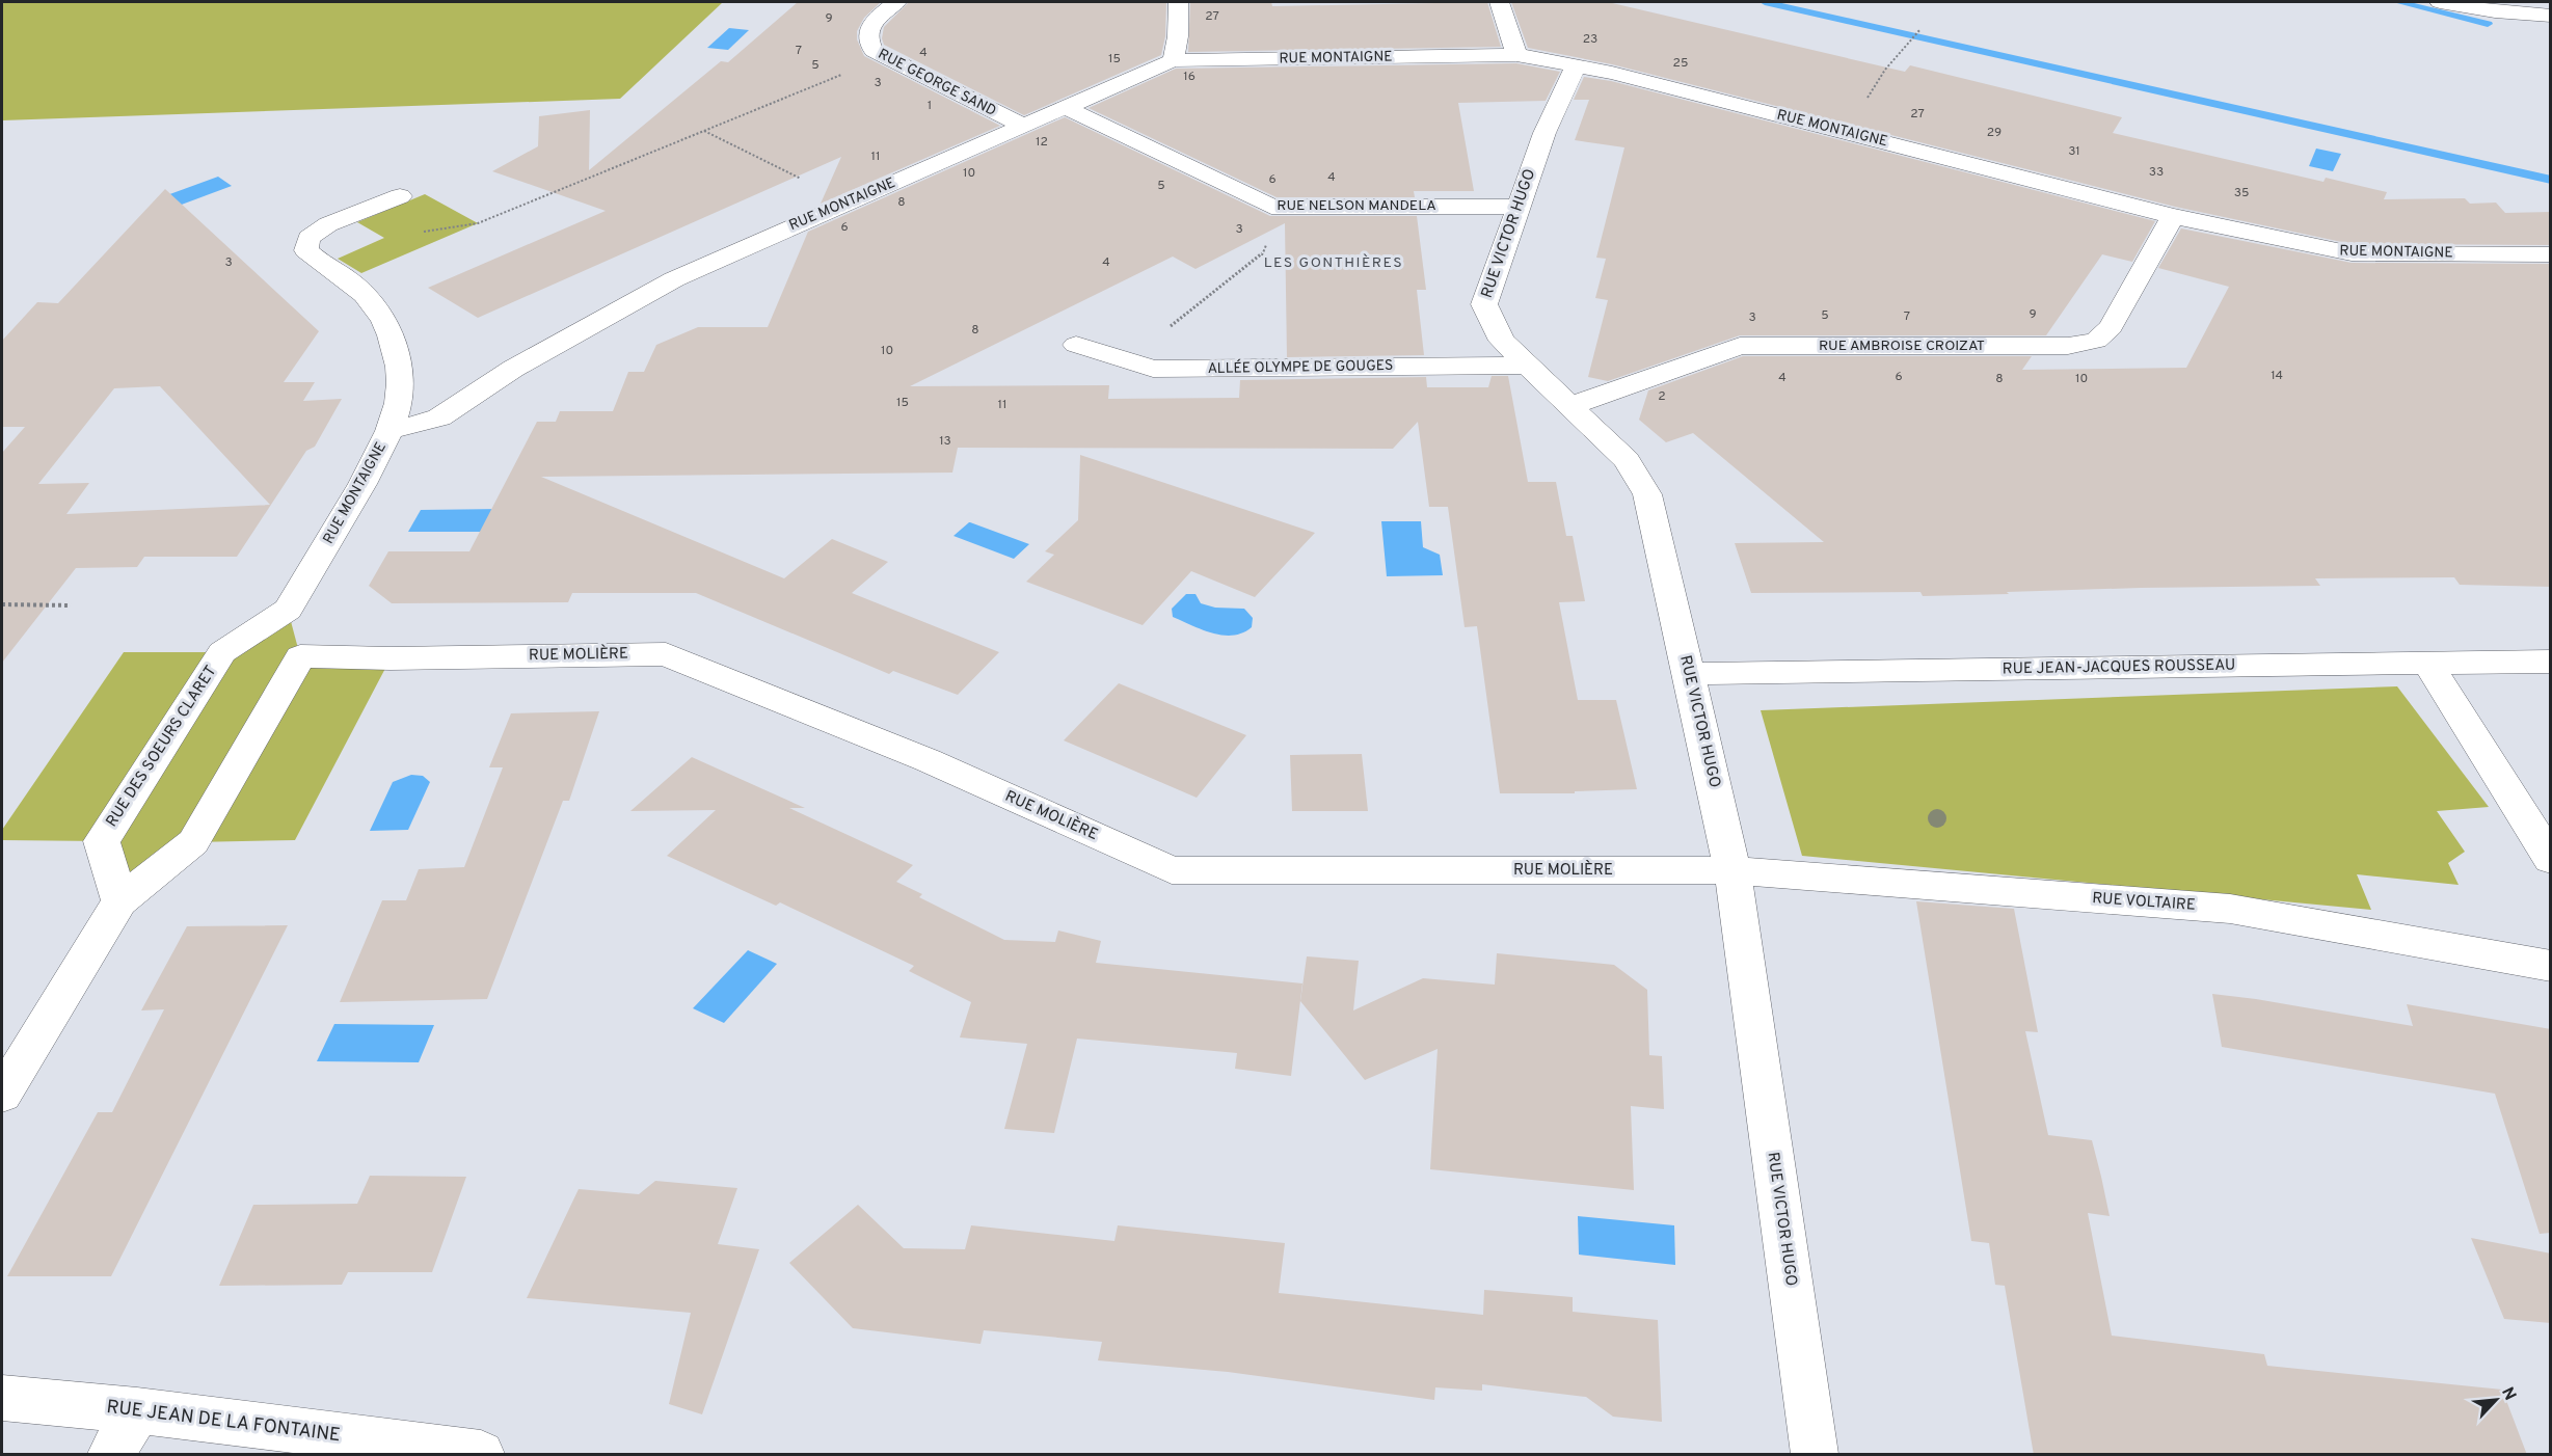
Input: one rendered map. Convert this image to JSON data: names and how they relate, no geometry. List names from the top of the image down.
{
  "streets": {
    "street": [
      "RUE MONTAIGNE",
      "RUE GEORGE SAND",
      "RUE NELSON MANDELA",
      "RUE VICTOR HUGO",
      "RUE AMBROISE CROIZAT",
      "ALLÉE OLYMPE DE GOUGES",
      "RUE MOLIÈRE",
      "RUE JEAN-JACQUES ROUSSEAU",
      "RUE DES SOEURS CLARET",
      "RUE VOLTAIRE",
      "RUE JEAN DE LA FONTAINE"
    ]
  },
  "crossings": [
    ["RUE MONTAIGNE", "RUE GEORGE SAND"],
    ["RUE MONTAIGNE", "RUE NELSON MANDELA"],
    ["RUE MONTAIGNE", "RUE VICTOR HUGO"],
    ["RUE MONTAIGNE", "RUE AMBROISE CROIZAT"],
    ["RUE MONTAIGNE", "RUE DES SOEURS CLARET"],
    ["RUE NELSON MANDELA", "RUE VICTOR HUGO"],
    ["RUE VICTOR HUGO", "RUE AMBROISE CROIZAT"],
    ["RUE VICTOR HUGO", "ALLÉE OLYMPE DE GOUGES"],
    ["RUE VICTOR HUGO", "RUE MOLIÈRE"],
    ["RUE VICTOR HUGO", "RUE JEAN-JACQUES ROUSSEAU"],
    ["RUE VICTOR HUGO", "RUE VOLTAIRE"],
    ["RUE MOLIÈRE", "RUE VOLTAIRE"]
  ],
  "districts": ["LES GONTHIÈRES"],
  "house_numbers": [
    "27",
    "9",
    "23",
    "7",
    "4",
    "15",
    "25",
    "5",
    "16",
    "3",
    "1",
    "27",
    "29",
    "12",
    "31",
    "11",
    "33",
    "10",
    "4",
    "6",
    "5",
    "35",
    "8",
    "6",
    "3",
    "3",
    "4",
    "9",
    "5",
    "7",
    "3",
    "8",
    "10",
    "14",
    "6",
    "4",
    "8",
    "10",
    "2",
    "15",
    "11",
    "13"
  ],
  "north": "top right"
}
